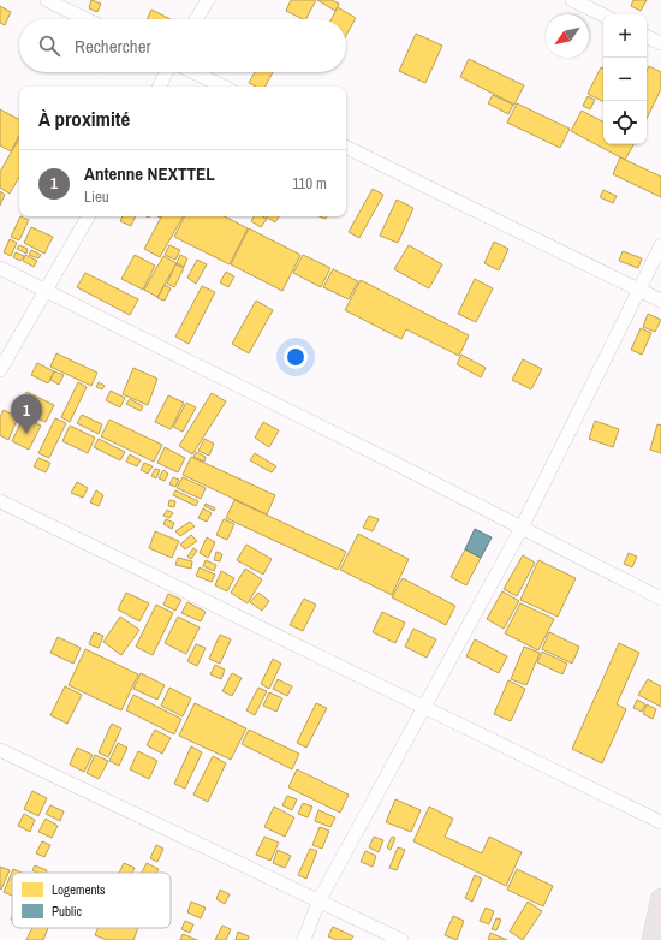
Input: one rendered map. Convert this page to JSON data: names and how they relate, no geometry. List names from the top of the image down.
{
  "legend": ["Logements", "Public"],
  "north": "bottom left",
  "page": {
    "map_buttons": ["+", "−"],
    "search": "Rechercher",
    "heading": "À proximité",
    "list": [
      {
        "mark": "1",
        "name": "Antenne NEXTTEL",
        "note": "Lieu",
        "value": "110 m"
      }
    ],
    "pins": "1"
  }
}
